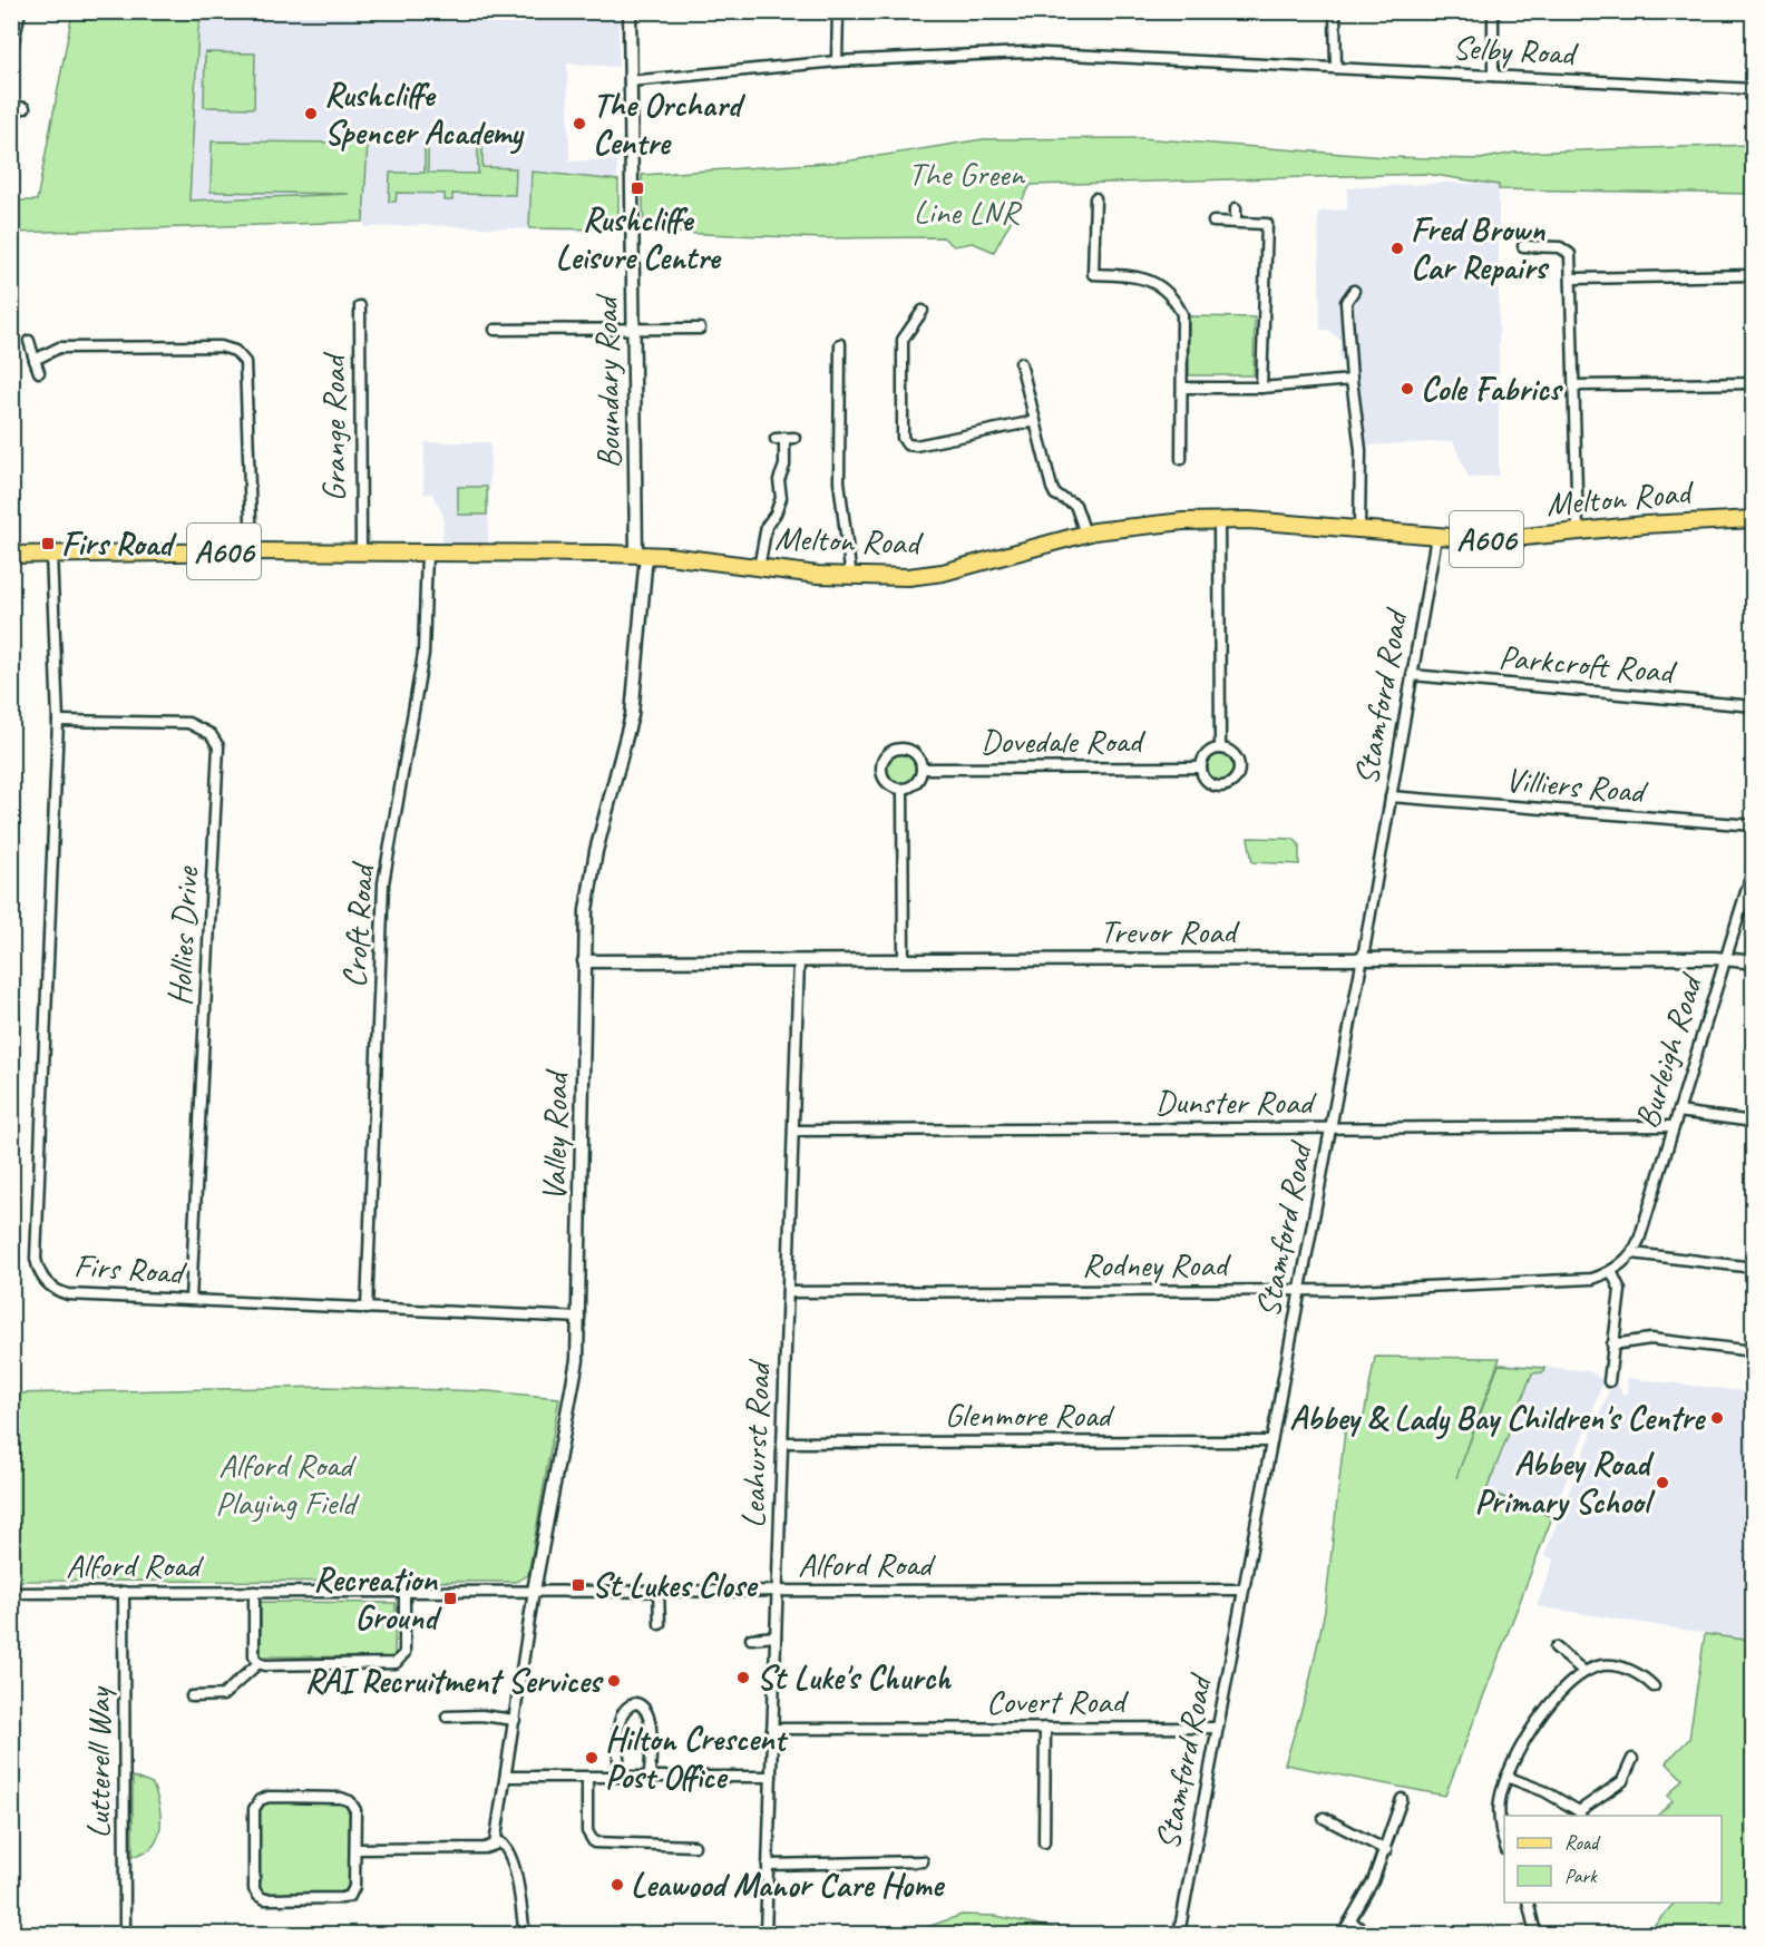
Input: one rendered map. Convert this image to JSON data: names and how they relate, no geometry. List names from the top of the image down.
{
  "streets": {
    "main road": ["Melton Road", "A606"],
    "street": [
      "Selby Road",
      "Boundary Road",
      "Grange Road",
      "Parkcroft Road",
      "Stamford Road",
      "Dovedale Road",
      "Villiers Road",
      "Croft Road",
      "Trevor Road",
      "Hollies Drive",
      "Burleigh Road",
      "Dunster Road",
      "Valley Road",
      "Rodney Road",
      "Firs Road",
      "Glenmore Road",
      "Leahurst Road",
      "Alford Road",
      "Covert Road",
      "Lutterell Way"
    ]
  },
  "crossings": [
    ["Selby Road", "Boundary Road"],
    ["Boundary Road", "Melton Road"],
    ["Boundary Road", "Valley Road"],
    ["Grange Road", "Melton Road"],
    ["Melton Road", "Stamford Road"],
    ["Melton Road", "Croft Road"],
    ["Melton Road", "Valley Road"],
    ["Melton Road", "Firs Road"],
    ["Parkcroft Road", "Stamford Road"],
    ["Stamford Road", "Villiers Road"],
    ["Stamford Road", "Trevor Road"],
    ["Stamford Road", "Dunster Road"],
    ["Stamford Road", "Rodney Road"],
    ["Stamford Road", "Glenmore Road"],
    ["Stamford Road", "Alford Road"],
    ["Stamford Road", "Covert Road"],
    ["Croft Road", "Firs Road"],
    ["Trevor Road", "Burleigh Road"],
    ["Trevor Road", "Valley Road"],
    ["Trevor Road", "Leahurst Road"],
    ["Hollies Drive", "Firs Road"],
    ["Burleigh Road", "Dunster Road"],
    ["Burleigh Road", "Rodney Road"],
    ["Dunster Road", "Leahurst Road"],
    ["Valley Road", "Firs Road"],
    ["Valley Road", "Alford Road"],
    ["Rodney Road", "Leahurst Road"],
    ["Glenmore Road", "Leahurst Road"],
    ["Leahurst Road", "Alford Road"],
    ["Leahurst Road", "Covert Road"],
    ["Alford Road", "Lutterell Way"]
  ],
  "parks": ["The Green Line LNR", "Alford Road Playing Field"],
  "places": {
    "other": [
      "Rushcliffe Spencer Academy",
      "The Orchard Centre",
      "Fred Brown Car Repairs",
      "Cole Fabrics",
      "Abbey & Lady Bay Children's Centre",
      "Abbey Road Primary School",
      "St Luke's Church",
      "RAI Recruitment Services",
      "Hilton Crescent Post Office",
      "Leawood Manor Care Home"
    ],
    "transit": [
      "Rushcliffe Leisure Centre",
      "Firs Road",
      "St Lukes Close",
      "Recreation Ground"
    ]
  },
  "legend": ["Road", "Park"]
}
